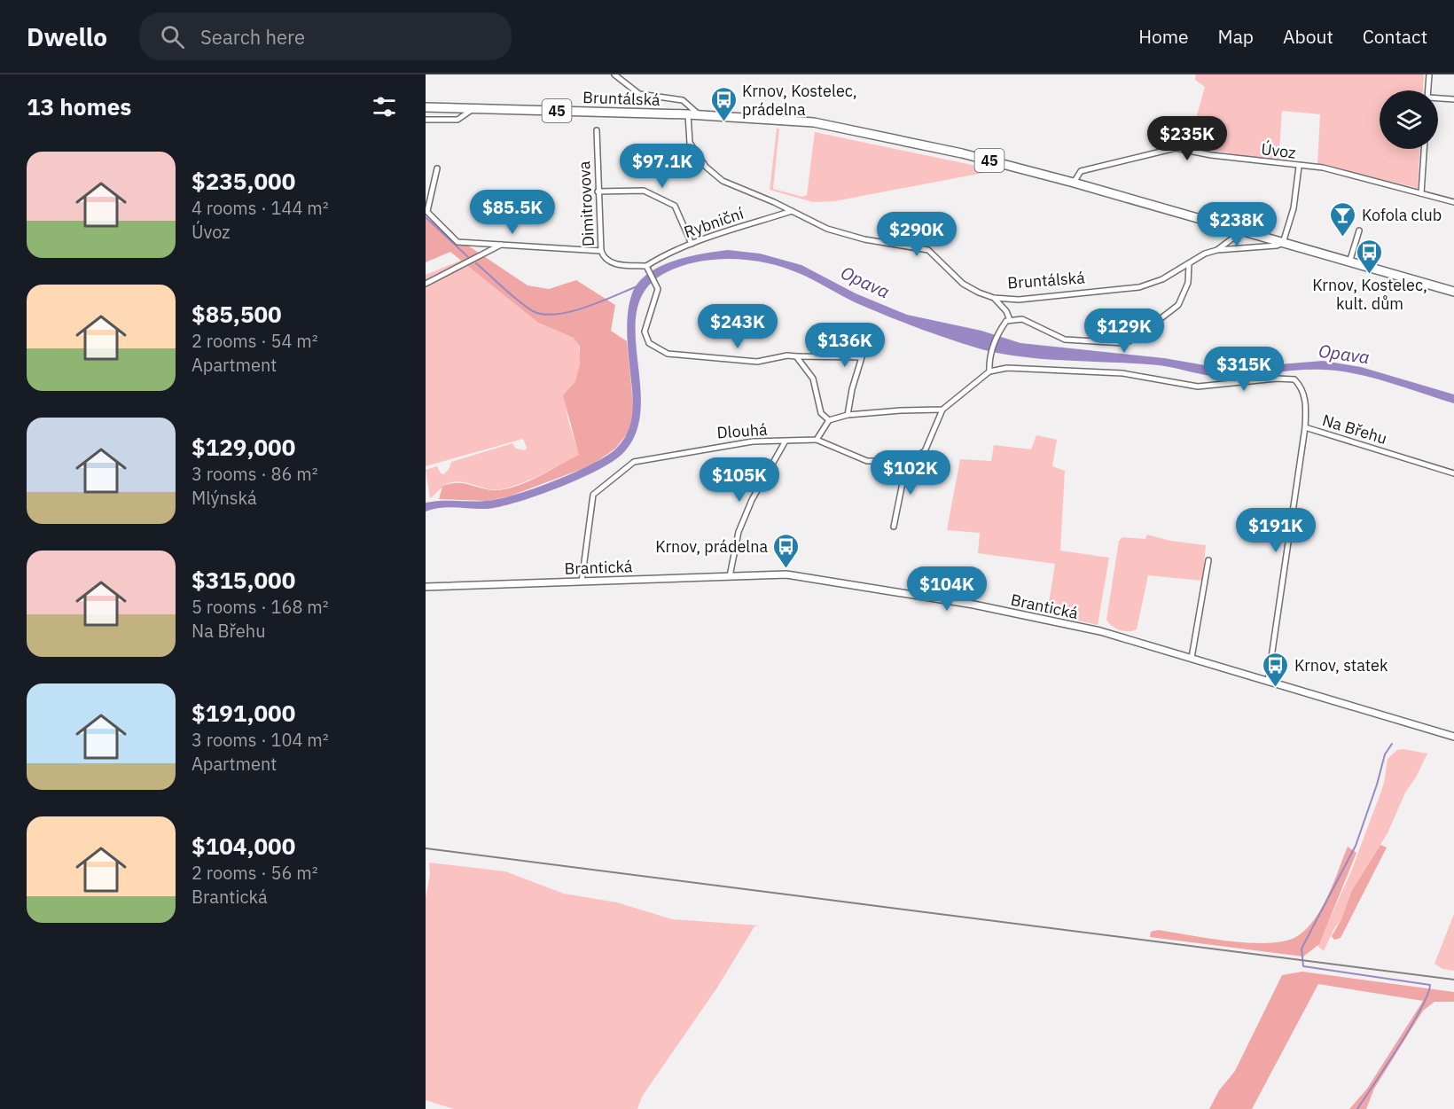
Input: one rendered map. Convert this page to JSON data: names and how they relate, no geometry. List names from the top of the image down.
{
  "streets": {
    "main road": ["Bruntálská", "45"],
    "street": [
      "Úvoz",
      "Dimitrovova",
      "Rybniční",
      "Na Břehu",
      "Dlouhá",
      "Brantická"
    ]
  },
  "crossings": [
    ["Bruntálská", "Úvoz"],
    ["Bruntálská", "Rybniční"],
    ["Dimitrovova", "Rybniční"],
    ["Dlouhá", "Brantická"]
  ],
  "water": ["Opava"],
  "places": {
    "bus stop": [
      "Krnov, Kostelec, prádelna",
      "Krnov, Kostelec, kult. dům",
      "Krnov, prádelna",
      "Krnov, statek"
    ],
    "bar": ["Kofola club"]
  },
  "page": {
    "header": "Dwello",
    "search": "Search here",
    "nav": [
      "Home",
      "Map",
      "About",
      "Contact"
    ],
    "heading": "13 homes",
    "price": [
      "$235K",
      "$97.1K",
      "$85.5K",
      "$238K",
      "$290K",
      "$243K",
      "$129K",
      "$136K",
      "$315K",
      "$102K",
      "$105K",
      "$191K",
      "$104K"
    ],
    "list": [
      {
        "name": "$235,000",
        "note": "4 rooms · 144 m² · Úvoz"
      },
      {
        "name": "$85,500",
        "note": "2 rooms · 54 m² · Apartment"
      },
      {
        "name": "$129,000",
        "note": "3 rooms · 86 m² · Mlýnská"
      },
      {
        "name": "$315,000",
        "note": "5 rooms · 168 m² · Na Břehu"
      },
      {
        "name": "$191,000",
        "note": "3 rooms · 104 m² · Apartment"
      },
      {
        "name": "$104,000",
        "note": "2 rooms · 56 m² · Brantická"
      }
    ]
  }
}
